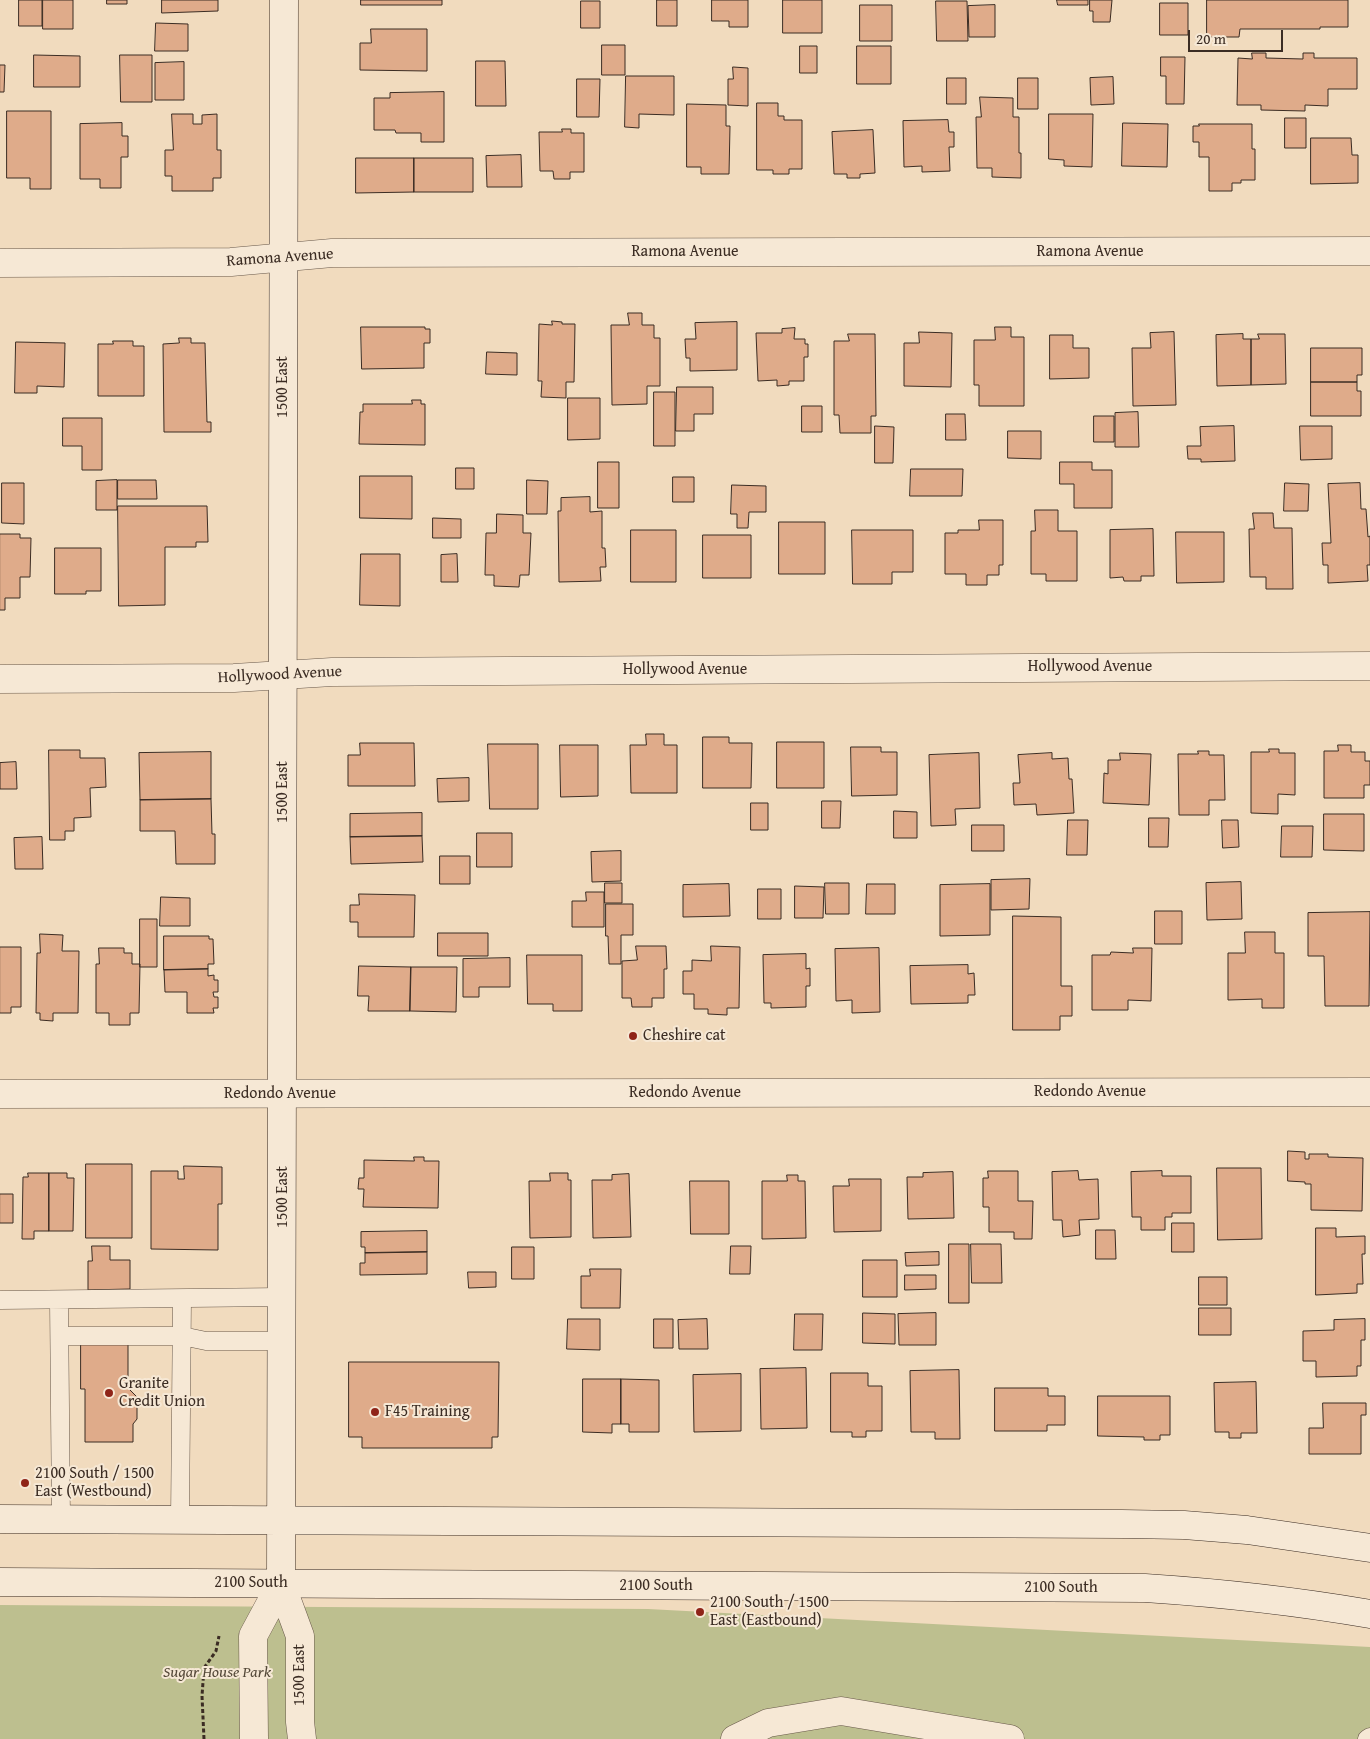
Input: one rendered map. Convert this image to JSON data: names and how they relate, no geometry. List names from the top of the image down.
{
  "streets": {
    "street": [
      "Ramona Avenue",
      "1500 East",
      "Hollywood Avenue",
      "Redondo Avenue",
      "2100 South"
    ]
  },
  "crossings": [
    ["Ramona Avenue", "1500 East"],
    ["1500 East", "Hollywood Avenue"],
    ["1500 East", "Redondo Avenue"],
    ["1500 East", "2100 South"]
  ],
  "parks": ["Sugar House Park"],
  "places": [
    "Cheshire cat",
    "Granite Credit Union",
    "F45 Training",
    "2100 South / 1500 East (Westbound)",
    "2100 South / 1500 East (Eastbound)"
  ],
  "scale_bar": "20 m"
}
